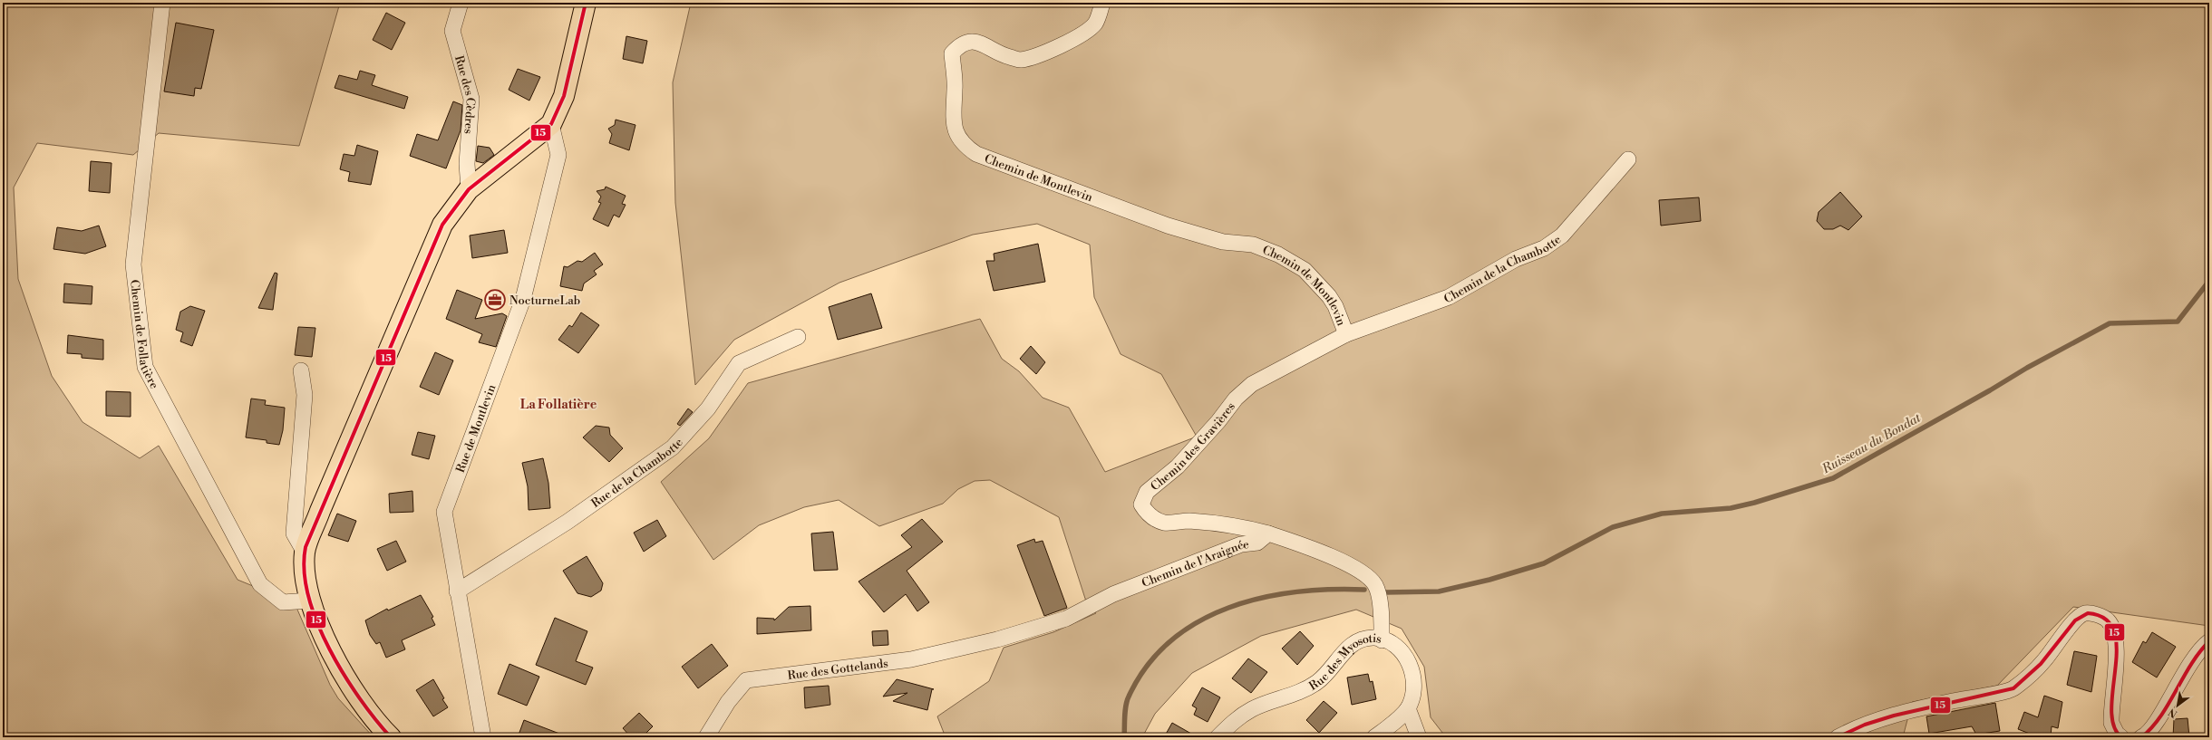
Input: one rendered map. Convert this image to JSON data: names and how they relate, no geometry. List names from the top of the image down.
{
  "streets": {
    "street": [
      "Rue des Cèdres",
      "Chemin de Montlevin",
      "Chemin de la Chambotte",
      "Chemin de Follatière",
      "Rue de Montlevin",
      "Chemin des Gravières",
      "Rue de la Chambotte",
      "Chemin de l'Araignée",
      "Rue des Myosotis",
      "Rue des Gottelands"
    ]
  },
  "crossings": [
    ["Chemin de Montlevin", "Chemin de la Chambotte"],
    ["Chemin de Montlevin", "Chemin des Gravières"],
    ["Chemin de la Chambotte", "Chemin des Gravières"],
    ["Rue de Montlevin", "Rue de la Chambotte"],
    ["Chemin des Gravières", "Chemin de l'Araignée"],
    ["Chemin de l'Araignée", "Rue des Gottelands"]
  ],
  "districts": ["La Follatière"],
  "water": ["Ruisseau du Bondat"],
  "places": {
    "office": ["NocturneLab"]
  },
  "lines": ["transit line 15"],
  "north": "bottom left"
}
